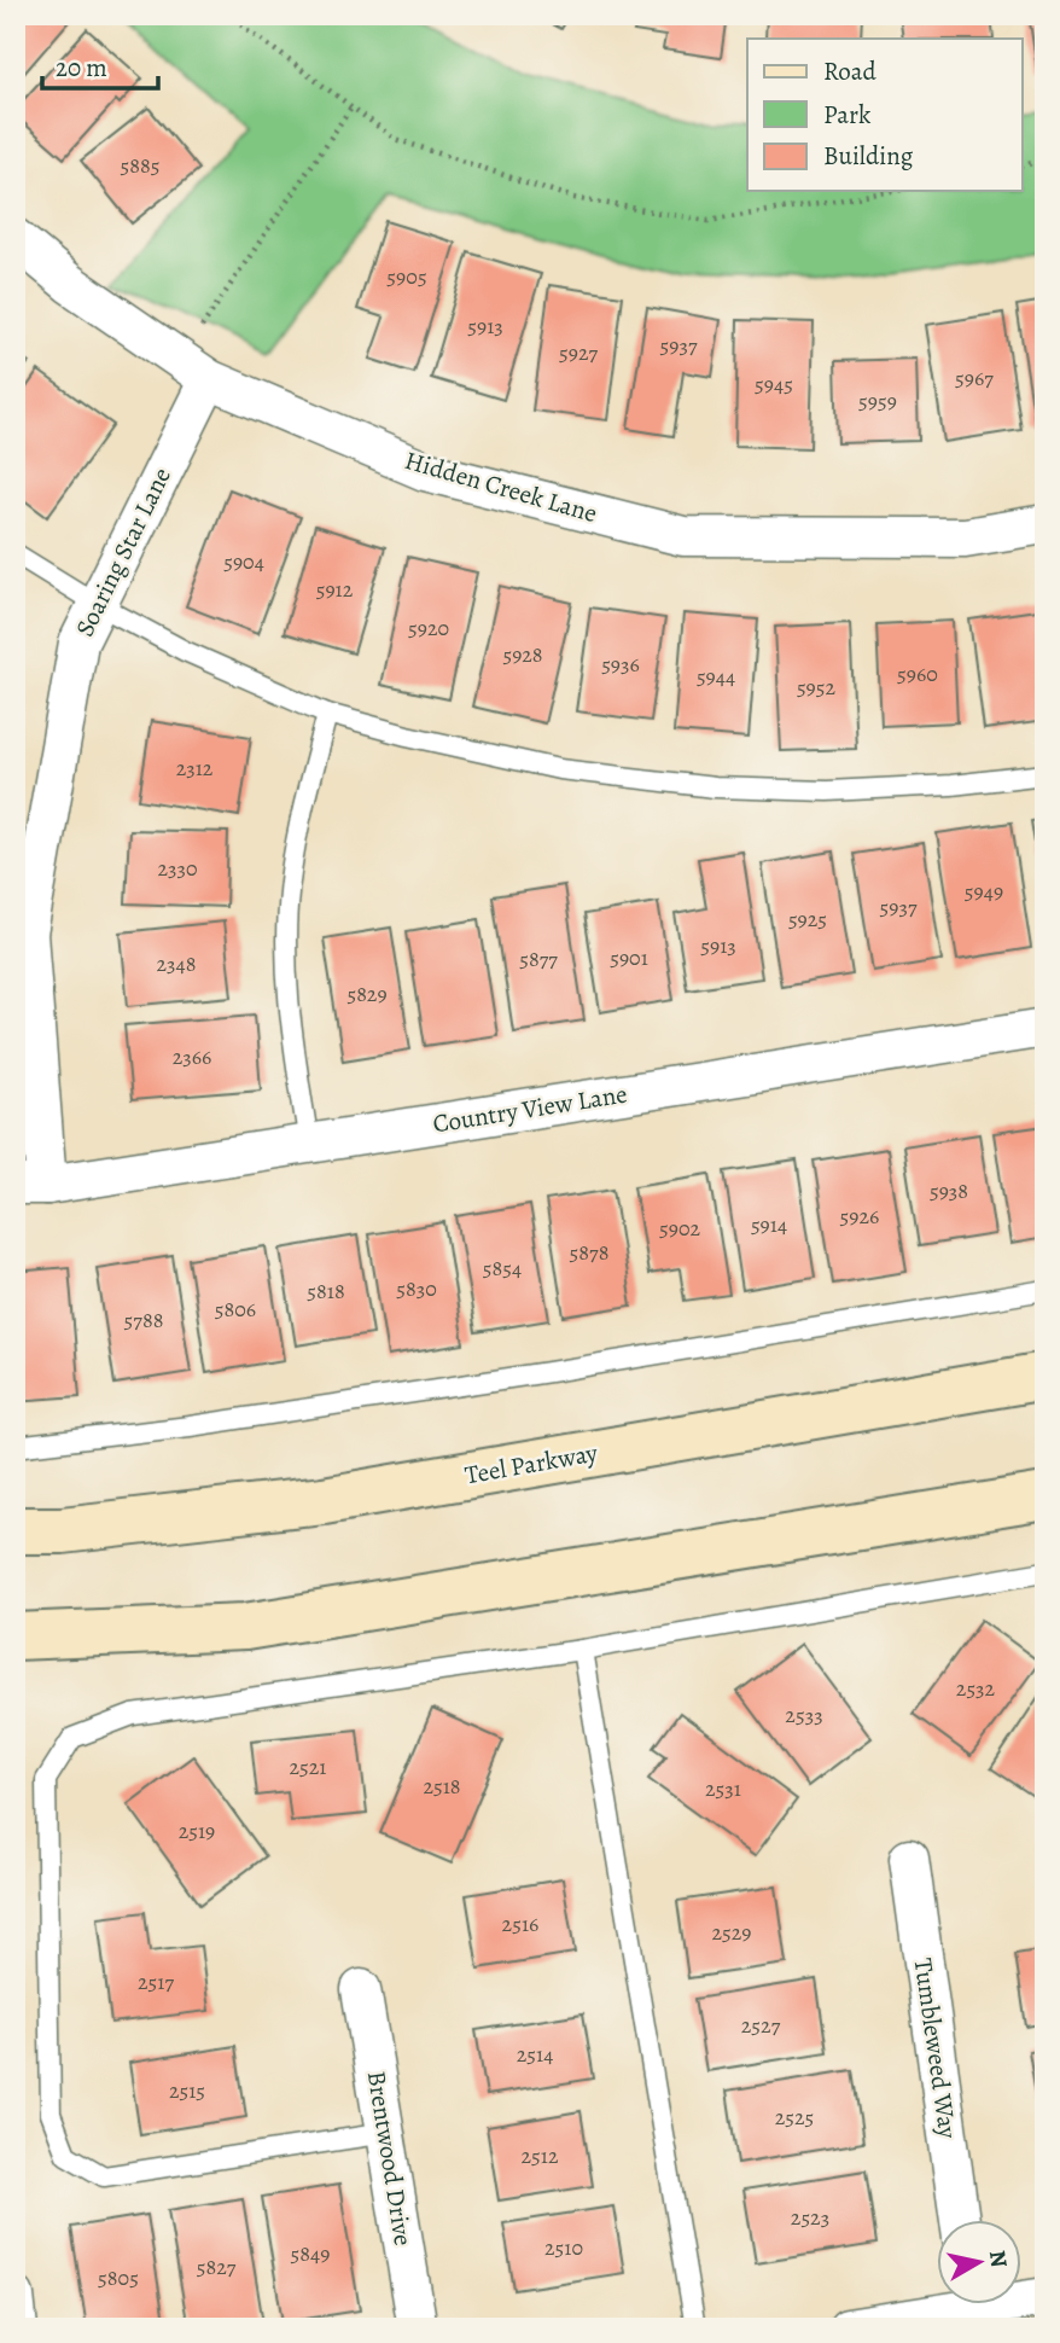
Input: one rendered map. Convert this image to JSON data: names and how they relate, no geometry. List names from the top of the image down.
{
  "streets": {
    "main road": ["Teel Parkway"],
    "street": [
      "Hidden Creek Lane",
      "Soaring Star Lane",
      "Country View Lane",
      "Tumbleweed Way",
      "Brentwood Drive"
    ]
  },
  "crossings": [
    ["Hidden Creek Lane", "Soaring Star Lane"],
    ["Soaring Star Lane", "Country View Lane"]
  ],
  "house_numbers": [
    "5885",
    "5905",
    "5913",
    "5937",
    "5927",
    "5967",
    "5945",
    "5959",
    "5904",
    "5912",
    "5920",
    "5928",
    "5936",
    "5960",
    "5944",
    "5952",
    "2312",
    "2330",
    "5949",
    "5937",
    "5925",
    "5913",
    "5901",
    "5877",
    "2348",
    "5829",
    "2366",
    "5938",
    "5926",
    "5914",
    "5902",
    "5878",
    "5854",
    "5830",
    "5818",
    "5806",
    "5788",
    "2532",
    "2533",
    "2521",
    "2518",
    "2531",
    "2519",
    "2516",
    "2529",
    "2517",
    "2527",
    "2514",
    "2515",
    "2525",
    "2512",
    "2523",
    "2510",
    "5849",
    "5827",
    "5805"
  ],
  "legend": ["Road", "Park", "Building"],
  "scale_bar": "20 m",
  "north": "right"
}
